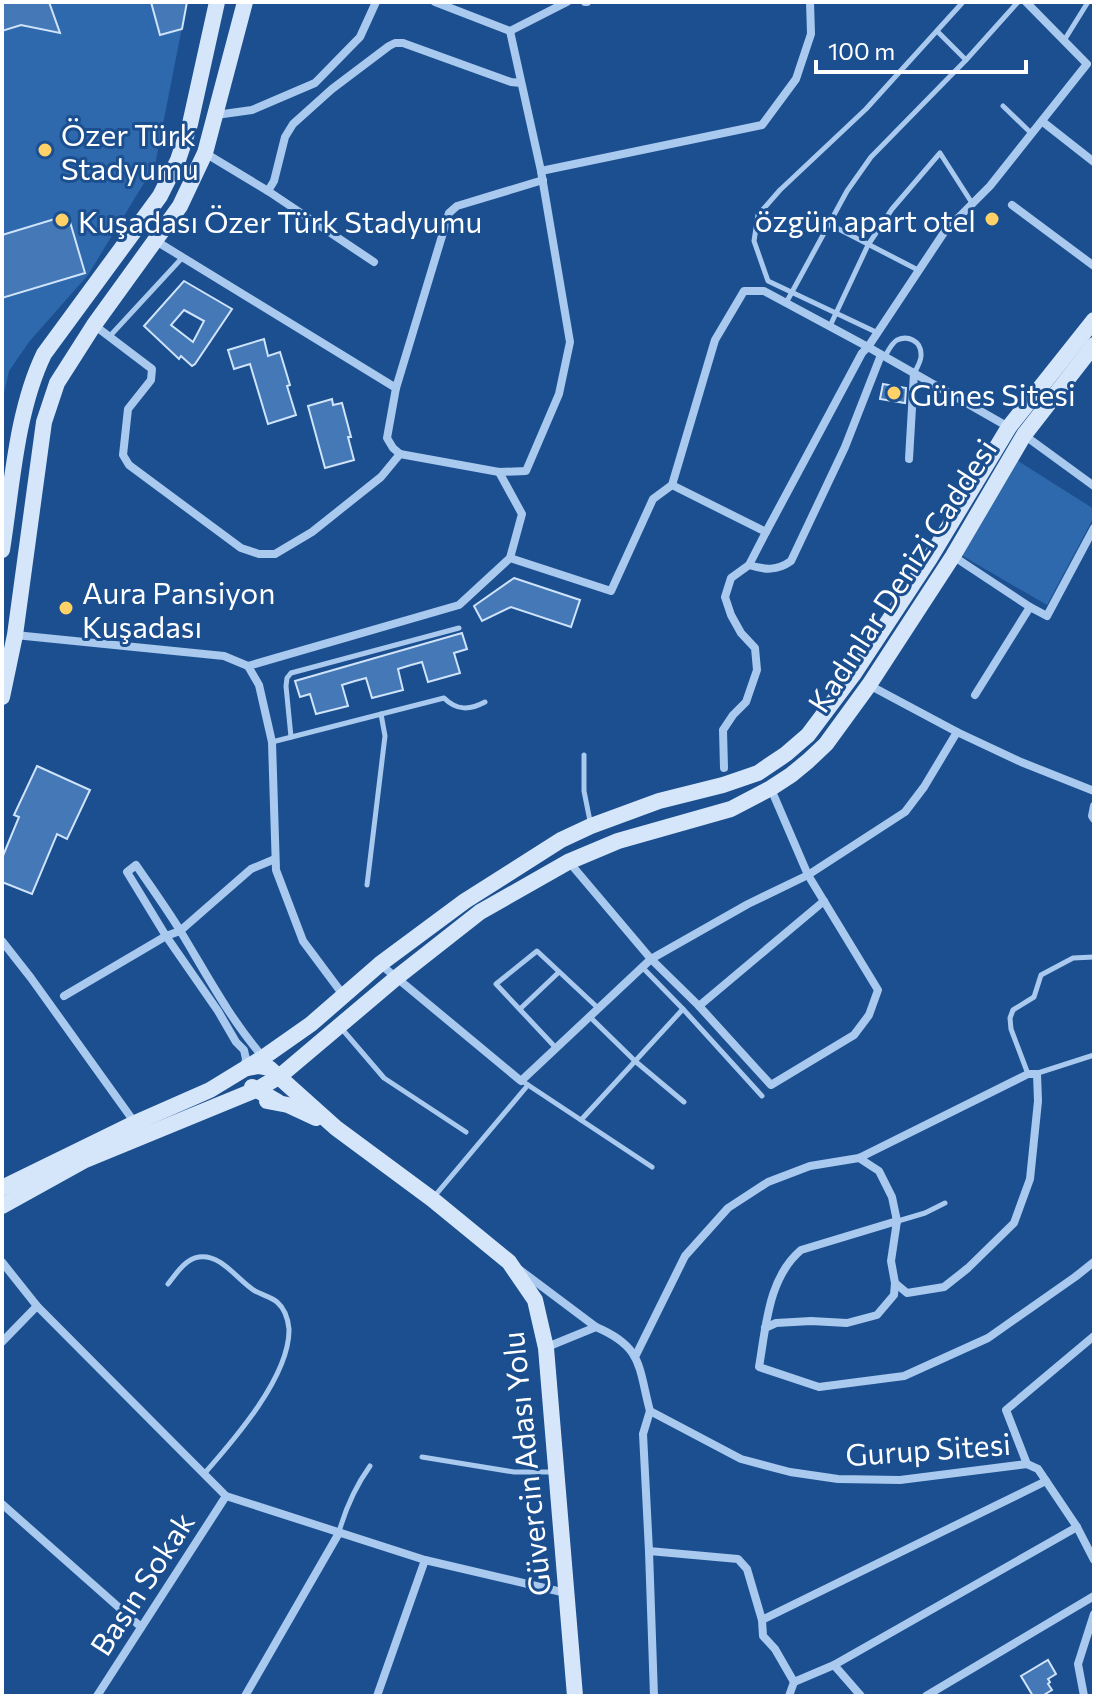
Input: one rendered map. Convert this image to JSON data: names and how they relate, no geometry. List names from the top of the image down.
{
  "streets": {
    "main road": ["Kadınlar Denizi Caddesi", "Güvercin Adası Yolu"],
    "street": ["Gurup Sitesi", "Basın Sokak"]
  },
  "crossings": [
    ["Kadınlar Denizi Caddesi", "Güvercin Adası Yolu"]
  ],
  "places": [
    "Özer Türk Stadyumu",
    "özgün apart otel",
    "Kuşadası Özer Türk Stadyumu",
    "Günes Sitesi",
    "Aura Pansiyon Kuşadası"
  ],
  "scale_bar": "100 m"
}
